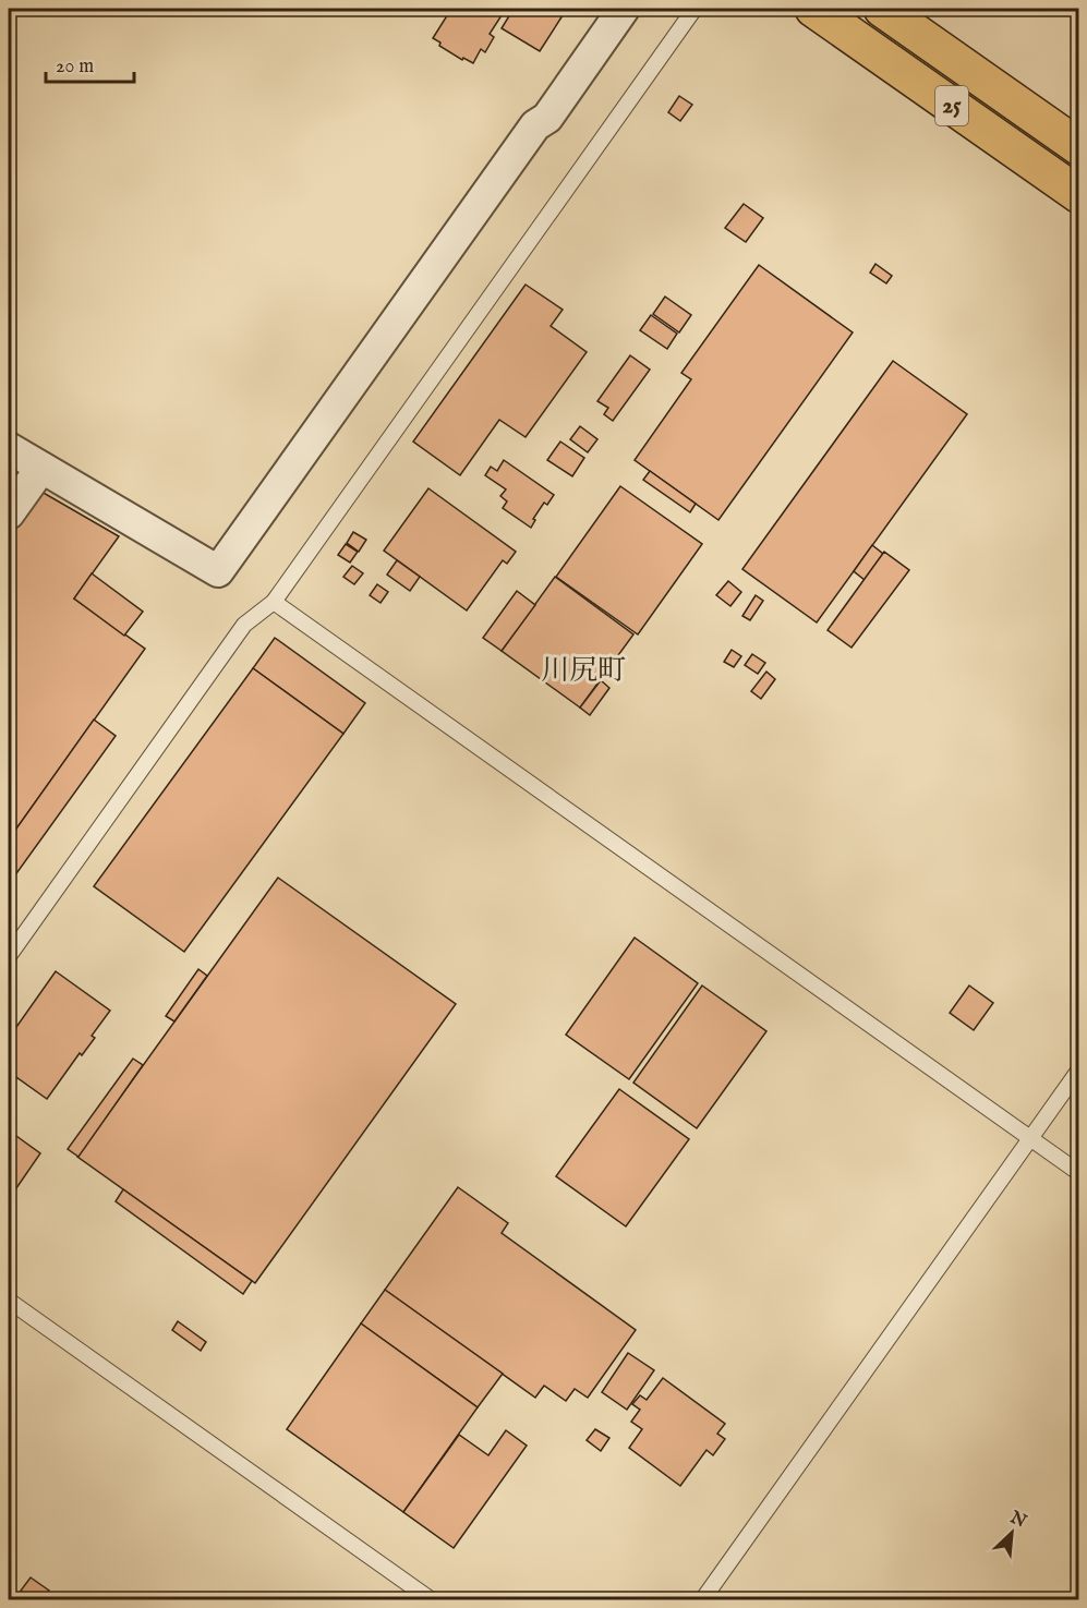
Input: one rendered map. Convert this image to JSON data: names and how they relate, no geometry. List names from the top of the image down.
{
  "streets": {
    "highway": ["25"]
  },
  "districts": ["川尻町"],
  "scale_bar": "20 m",
  "north": "top right"
}
